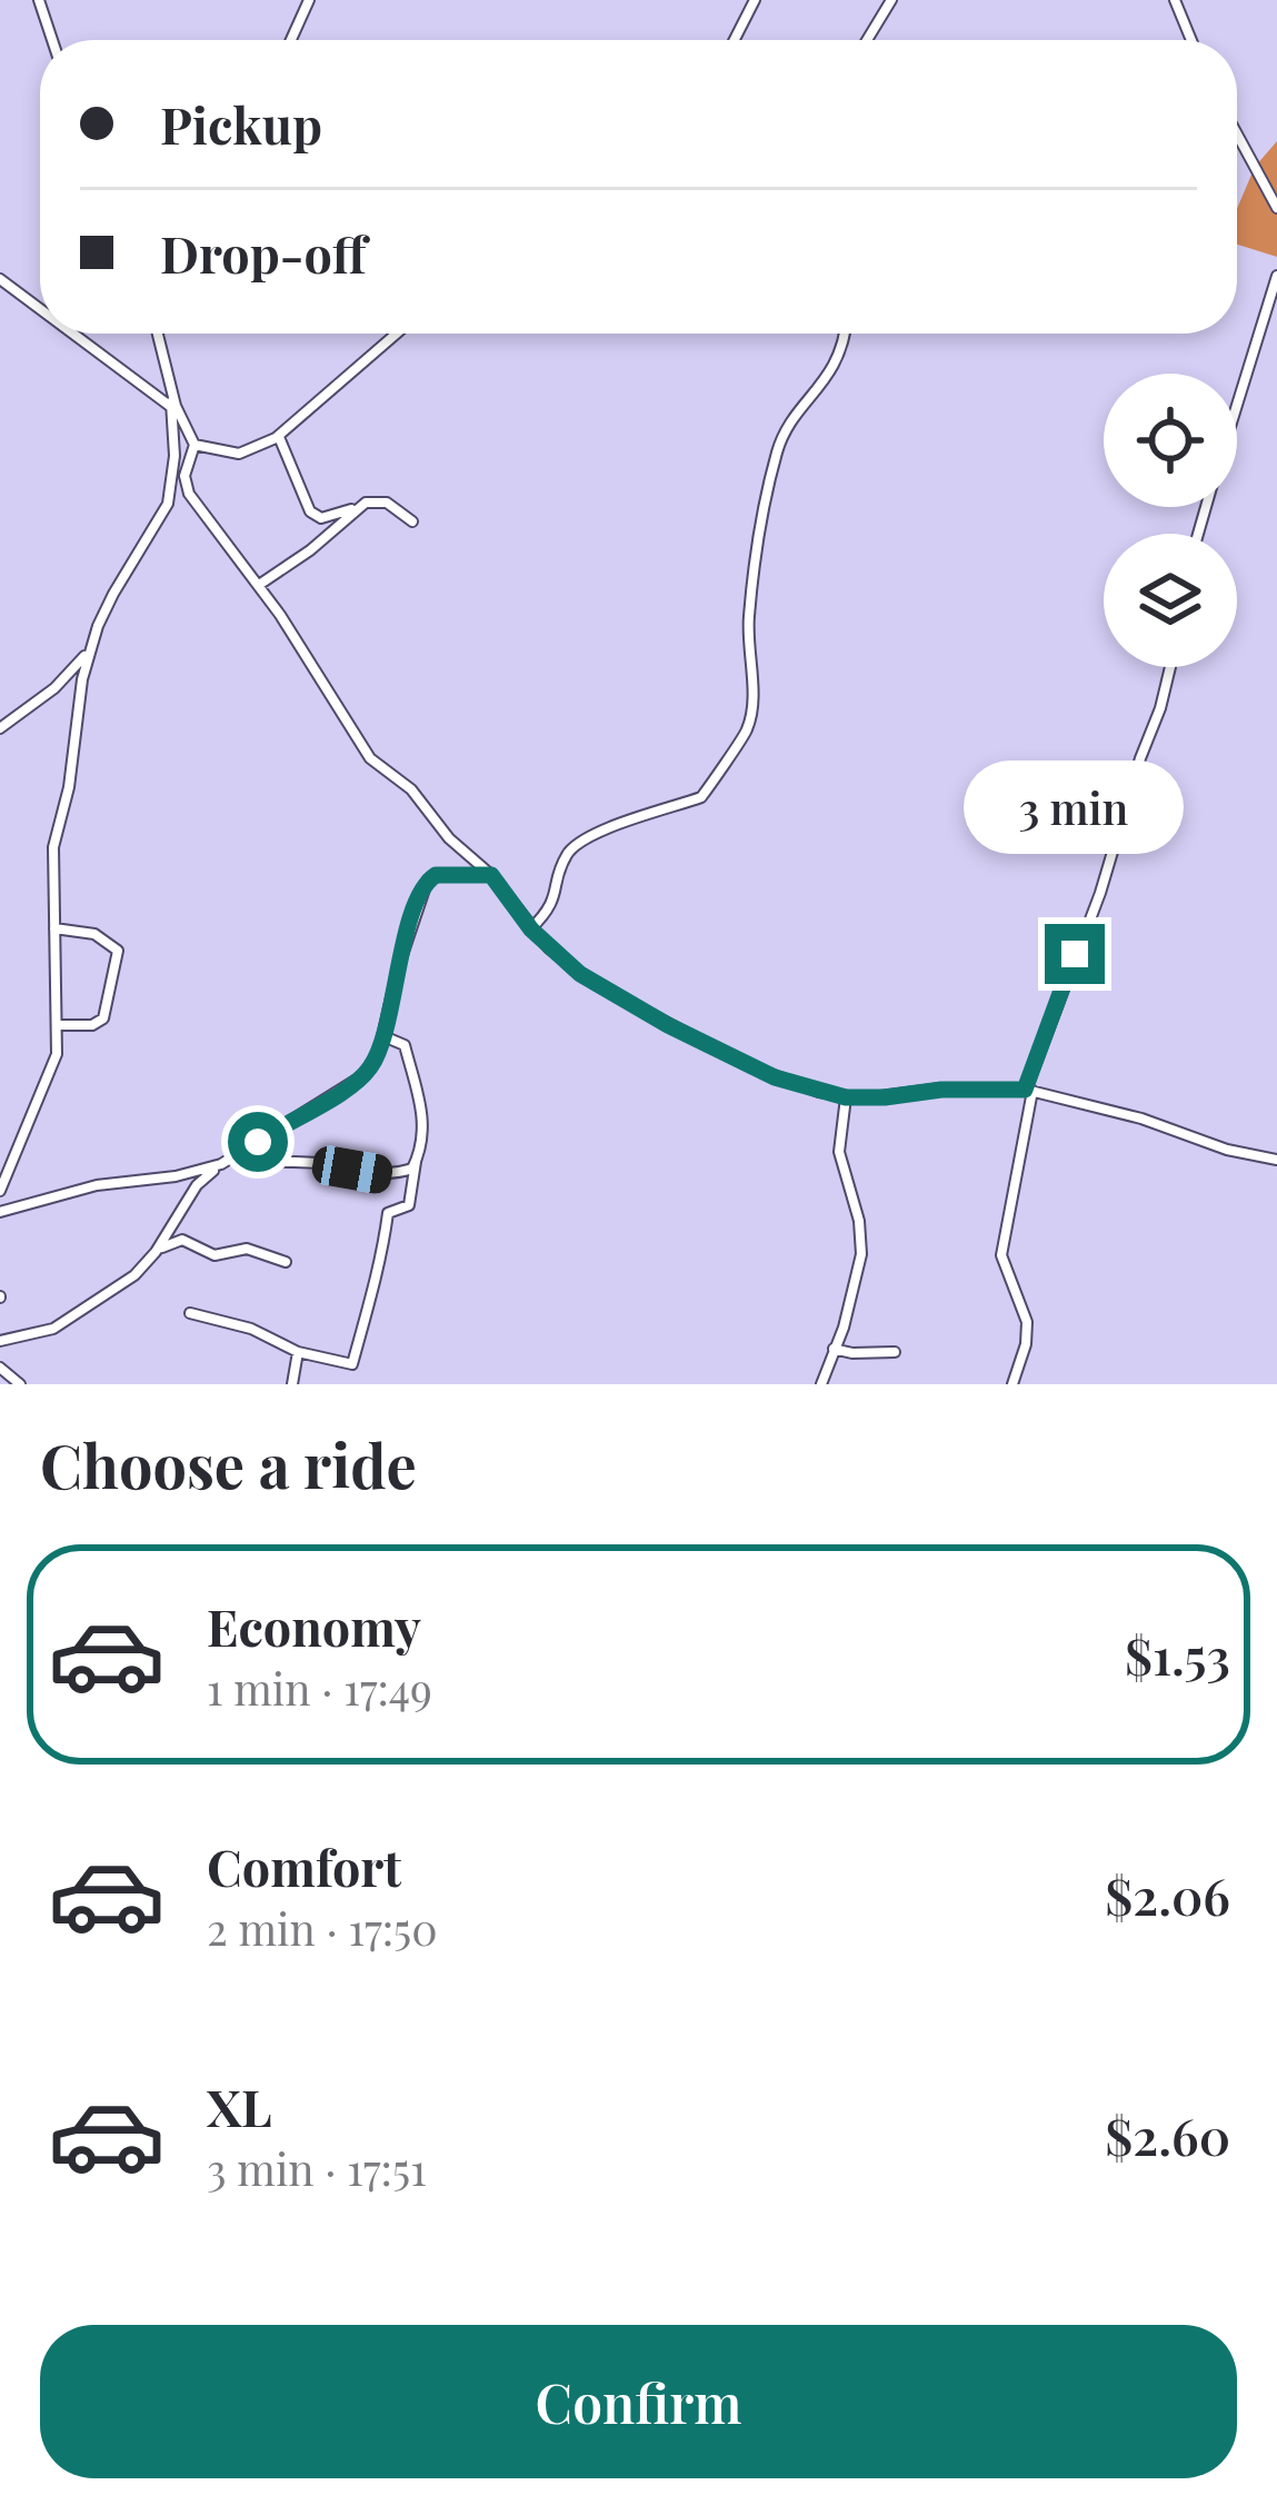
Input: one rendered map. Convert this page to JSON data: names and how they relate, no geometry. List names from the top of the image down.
{
  "page": {
    "banner": ["Pickup", "Drop-off"],
    "bubble": "3 min",
    "heading": "Choose a ride",
    "list": [
      {
        "name": "Economy",
        "note": "1 min · 17:49",
        "value": "$1.53"
      },
      {
        "name": "Comfort",
        "note": "2 min · 17:50",
        "value": "$2.06"
      },
      {
        "name": "XL",
        "note": "3 min · 17:51",
        "value": "$2.60"
      }
    ],
    "buttons": "Confirm"
  }
}
